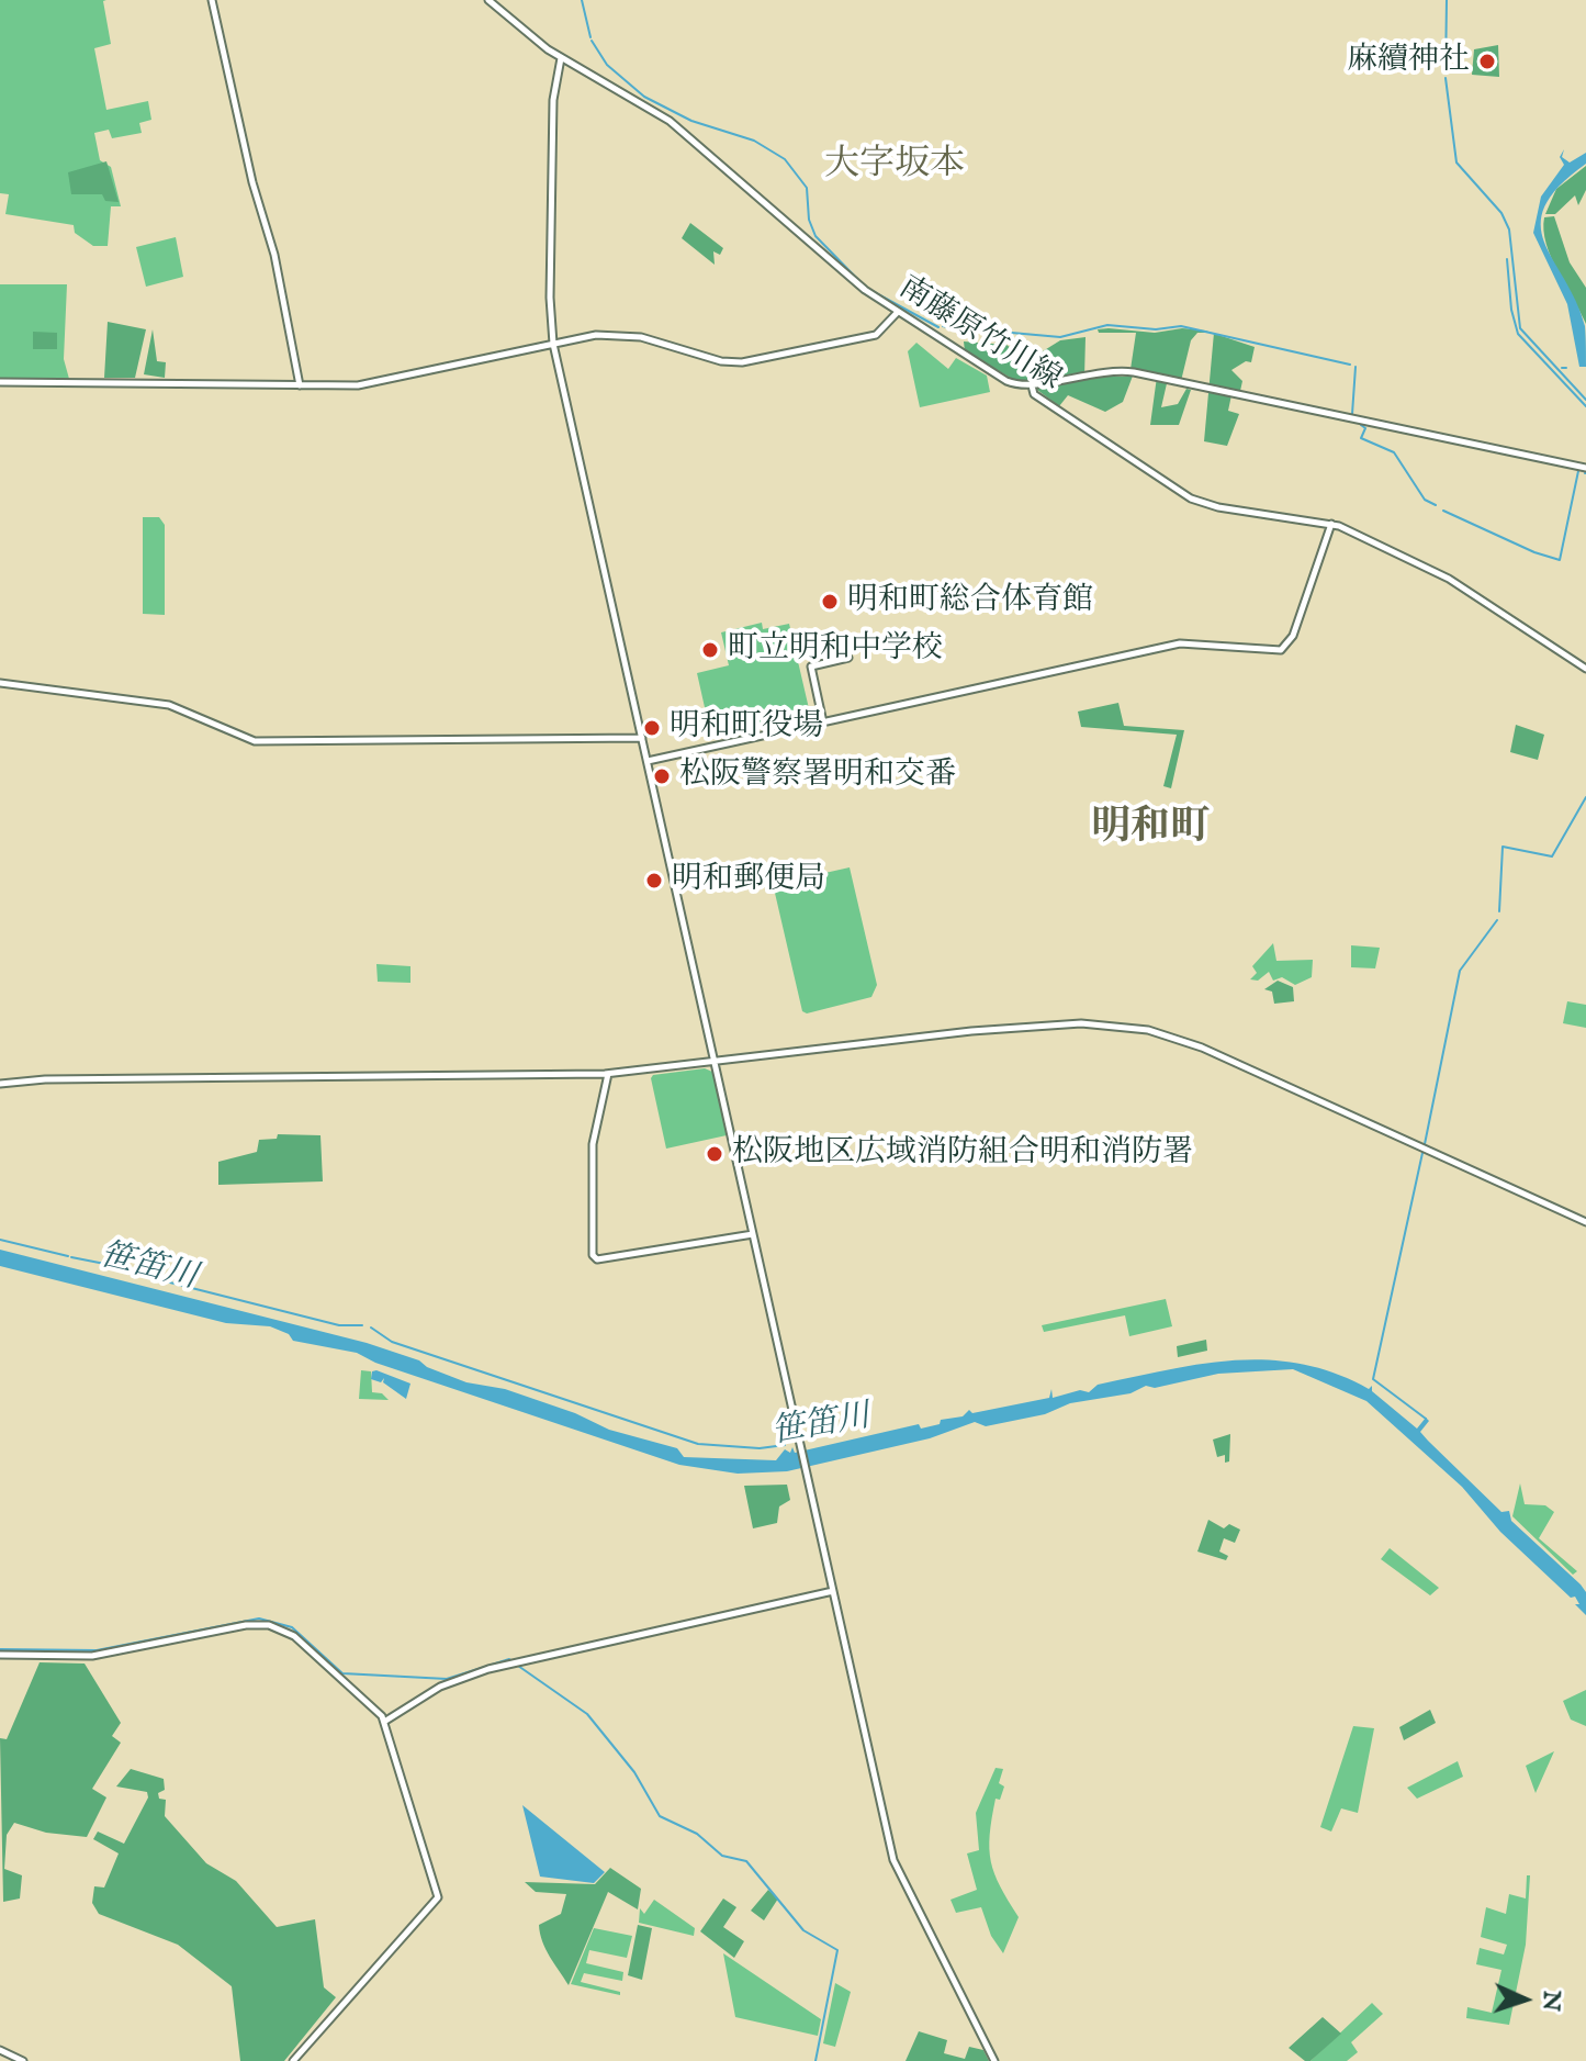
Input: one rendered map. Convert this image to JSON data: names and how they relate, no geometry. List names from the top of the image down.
{
  "streets": {
    "street": ["南藤原竹川線"]
  },
  "districts": ["大字坂本", "明和町"],
  "water": ["笹笛川"],
  "places": [
    "麻續神社",
    "明和町総合体育館",
    "町立明和中学校",
    "明和町役場",
    "松阪警察署明和交番",
    "明和郵便局",
    "松阪地区広域消防組合明和消防署"
  ],
  "north": "right"
}
